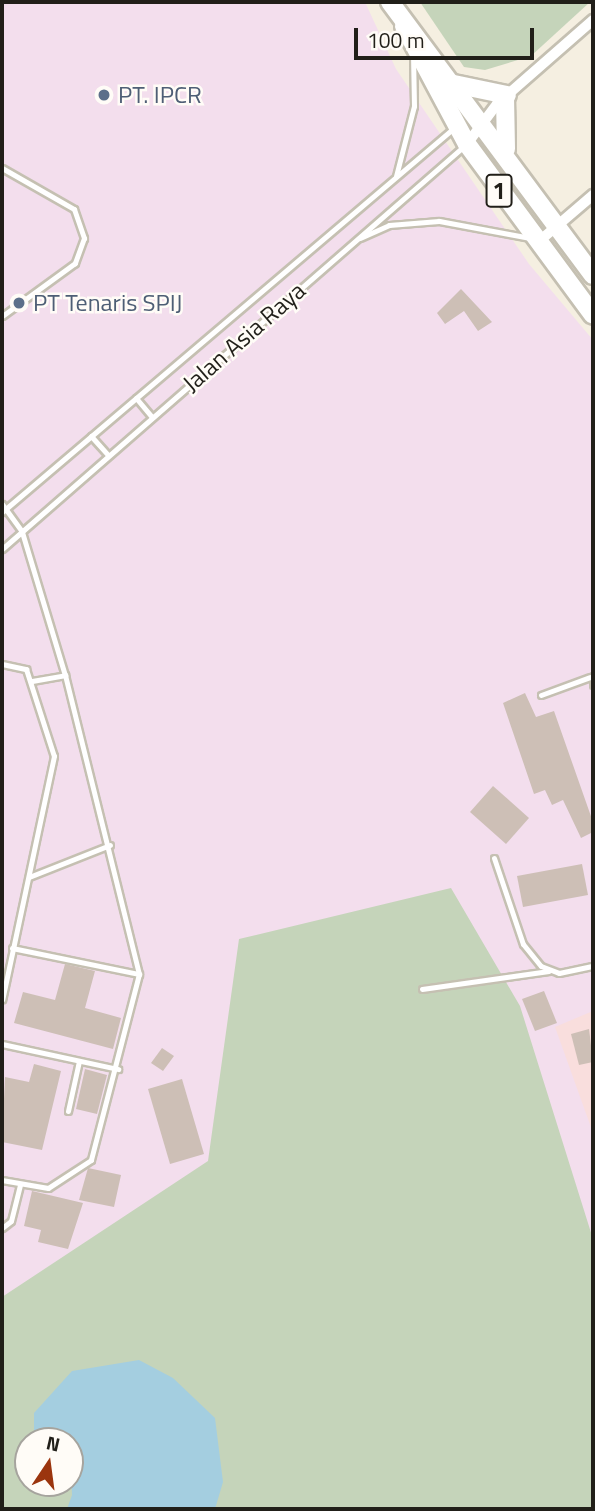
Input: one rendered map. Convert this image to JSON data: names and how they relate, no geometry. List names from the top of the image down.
{
  "streets": {
    "highway": ["1"],
    "street": ["Jalan Asia Raya"]
  },
  "crossings": [
    ["1", "Jalan Asia Raya"]
  ],
  "places": ["PT. IPCR", "PT Tenaris SPIJ"],
  "scale_bar": "100 m",
  "north": "top"
}
